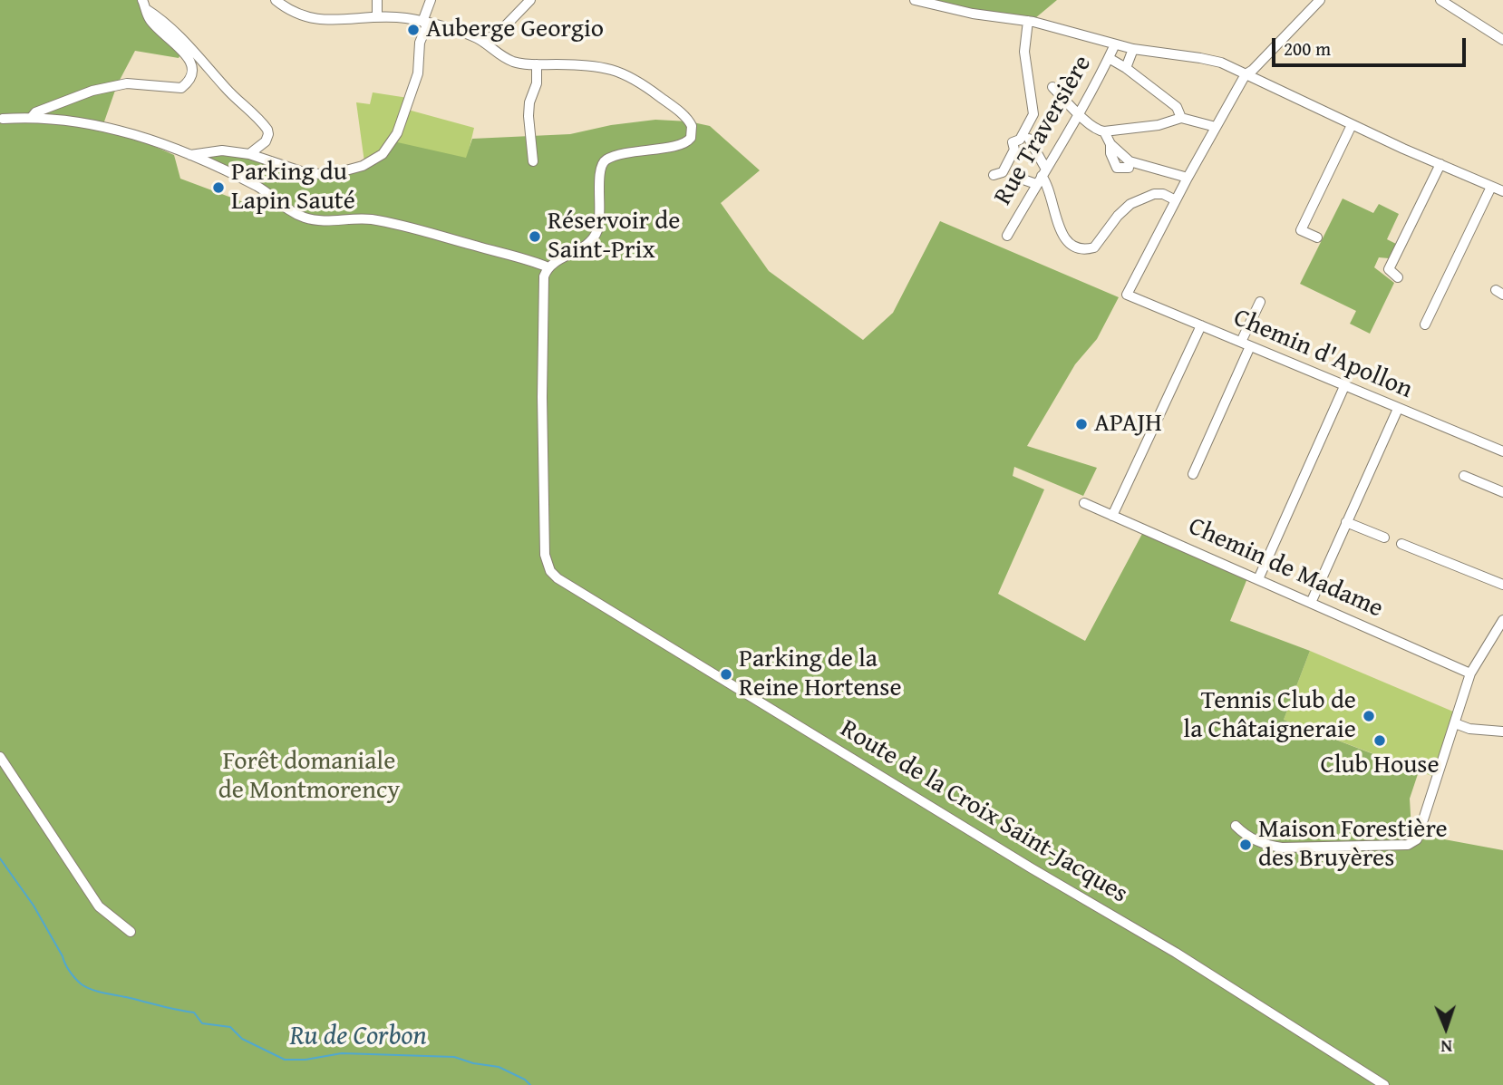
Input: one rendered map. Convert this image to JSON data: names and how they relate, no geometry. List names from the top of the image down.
{
  "streets": {
    "street": [
      "Rue Traversière",
      "Chemin d'Apollon",
      "Chemin de Madame",
      "Route de la Croix Saint-Jacques"
    ]
  },
  "water": ["Ru de Corbon"],
  "parks": ["Forêt domaniale de Montmorency"],
  "places": [
    "Auberge Georgio",
    "Parking du Lapin Sauté",
    "Réservoir de Saint-Prix",
    "APAJH",
    "Parking de la Reine Hortense",
    "Tennis Club de la Châtaigneraie",
    "Club House",
    "Maison Forestière des Bruyères"
  ],
  "scale_bar": "200 m",
  "north": "bottom"
}
